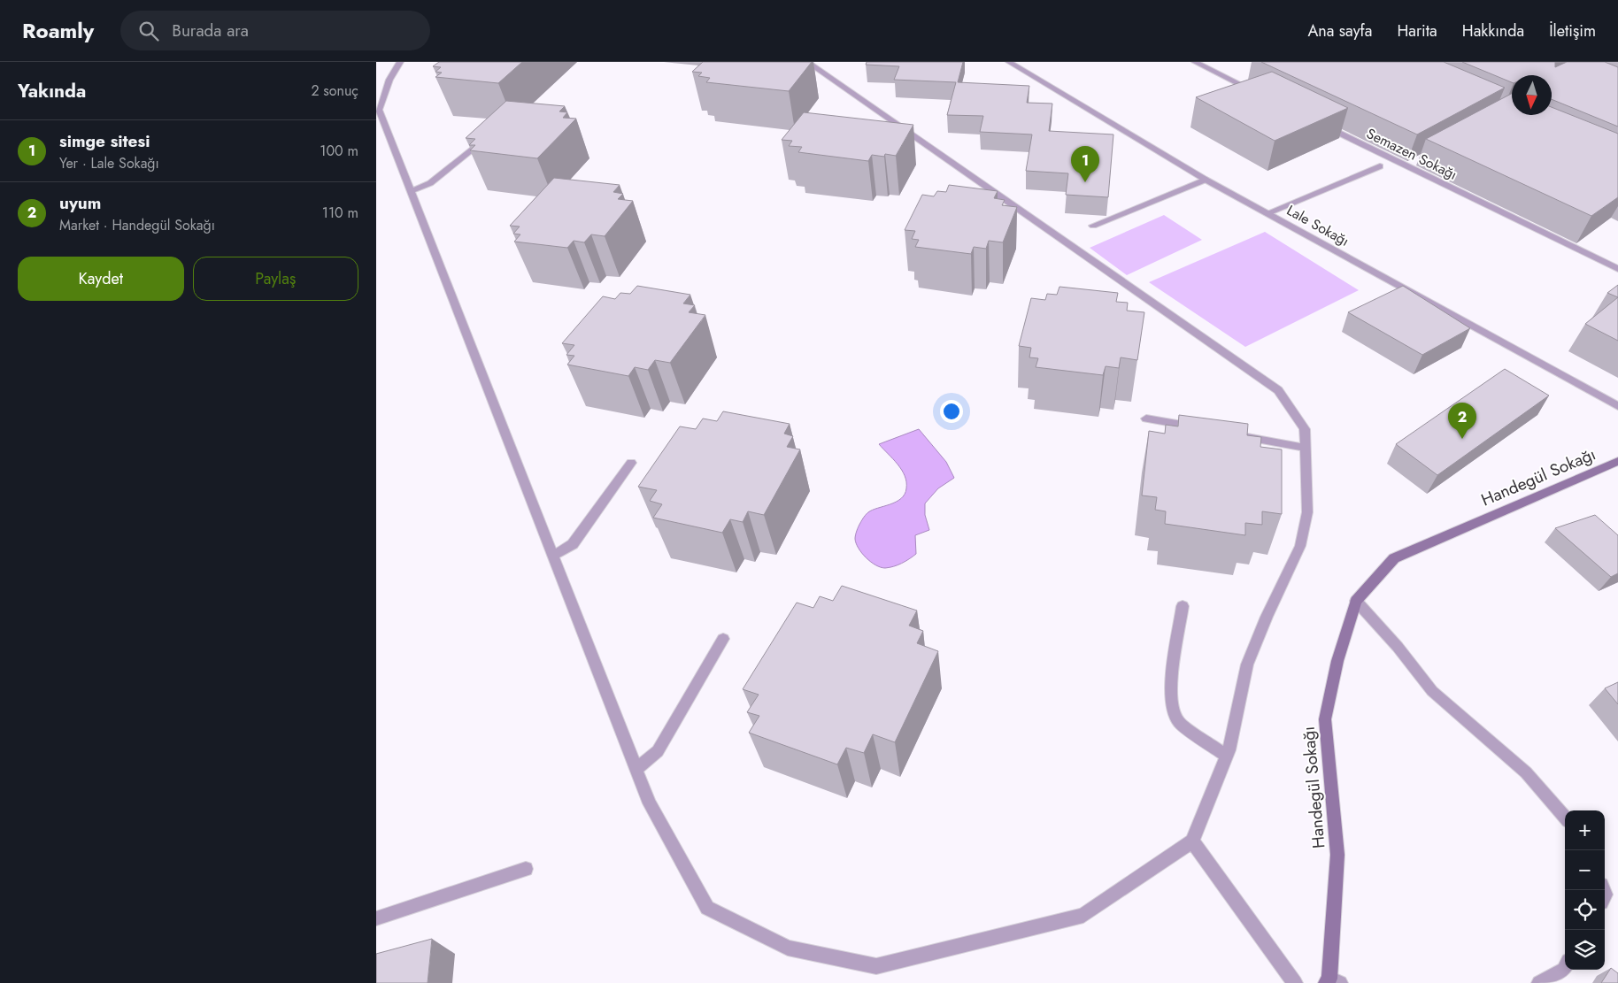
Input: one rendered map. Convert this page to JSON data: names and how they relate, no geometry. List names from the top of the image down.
{
  "streets": {
    "street": ["Semazen Sokağı", "Lale Sokağı", "Handegül Sokağı"]
  },
  "north": "bottom",
  "page": {
    "header": "Roamly",
    "search": "Burada ara",
    "nav": [
      "Ana sayfa",
      "Harita",
      "Hakkında",
      "İletişim"
    ],
    "heading": ["Yakında", "2 sonuç"],
    "list": [
      {
        "mark": "1",
        "name": "simge sitesi",
        "note": "Yer · Lale Sokağı",
        "value": "100 m"
      },
      {
        "mark": "2",
        "name": "uyum",
        "note": "Market · Handegül Sokağı",
        "value": "110 m"
      }
    ],
    "pins": ["1", "2"],
    "buttons": ["Kaydet", "Paylaş"],
    "map_buttons": ["+", "−"]
  }
}
